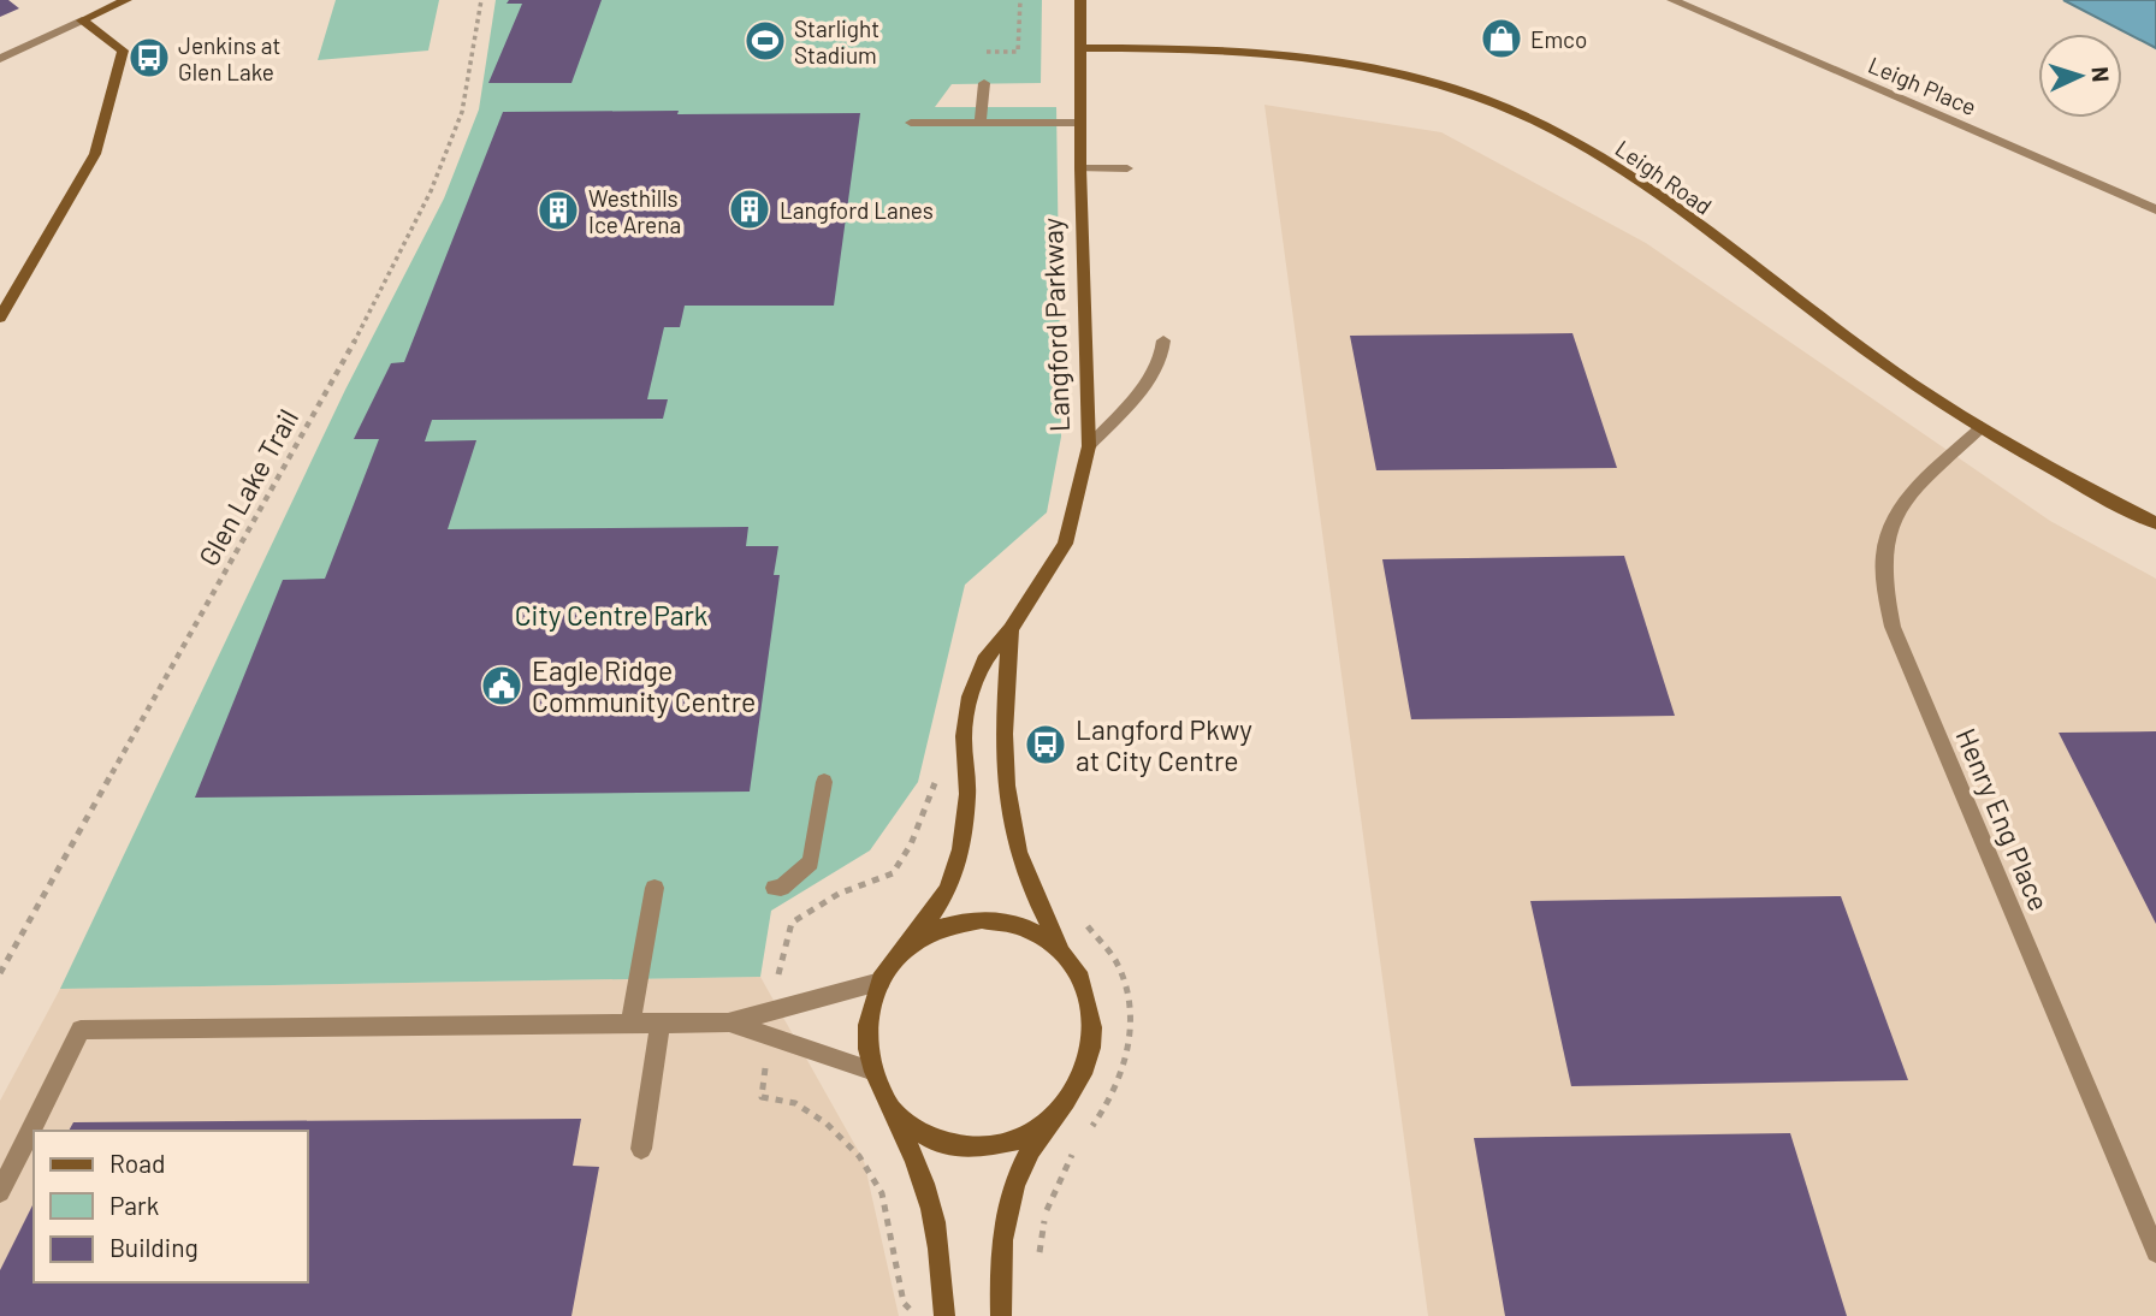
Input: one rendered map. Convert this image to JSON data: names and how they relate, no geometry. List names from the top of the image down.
{
  "streets": {
    "main road": ["Leigh Road", "Langford Parkway"],
    "street": ["Leigh Place", "Henry Eng Place"],
    "path": ["Glen Lake Trail"]
  },
  "crossings": [
    ["Leigh Road", "Langford Parkway"],
    ["Leigh Road", "Henry Eng Place"]
  ],
  "parks": ["City Centre Park"],
  "places": {
    "shop": ["Emco"],
    "sports": ["Starlight Stadium"],
    "bus stop": ["Jenkins at Glen Lake", "Langford Pkwy at City Centre"],
    "building": ["Langford Lanes", "Westhills Ice Arena"],
    "public building": ["Eagle Ridge Community Centre"]
  },
  "legend": ["Road", "Park", "Building"],
  "north": "right"
}
